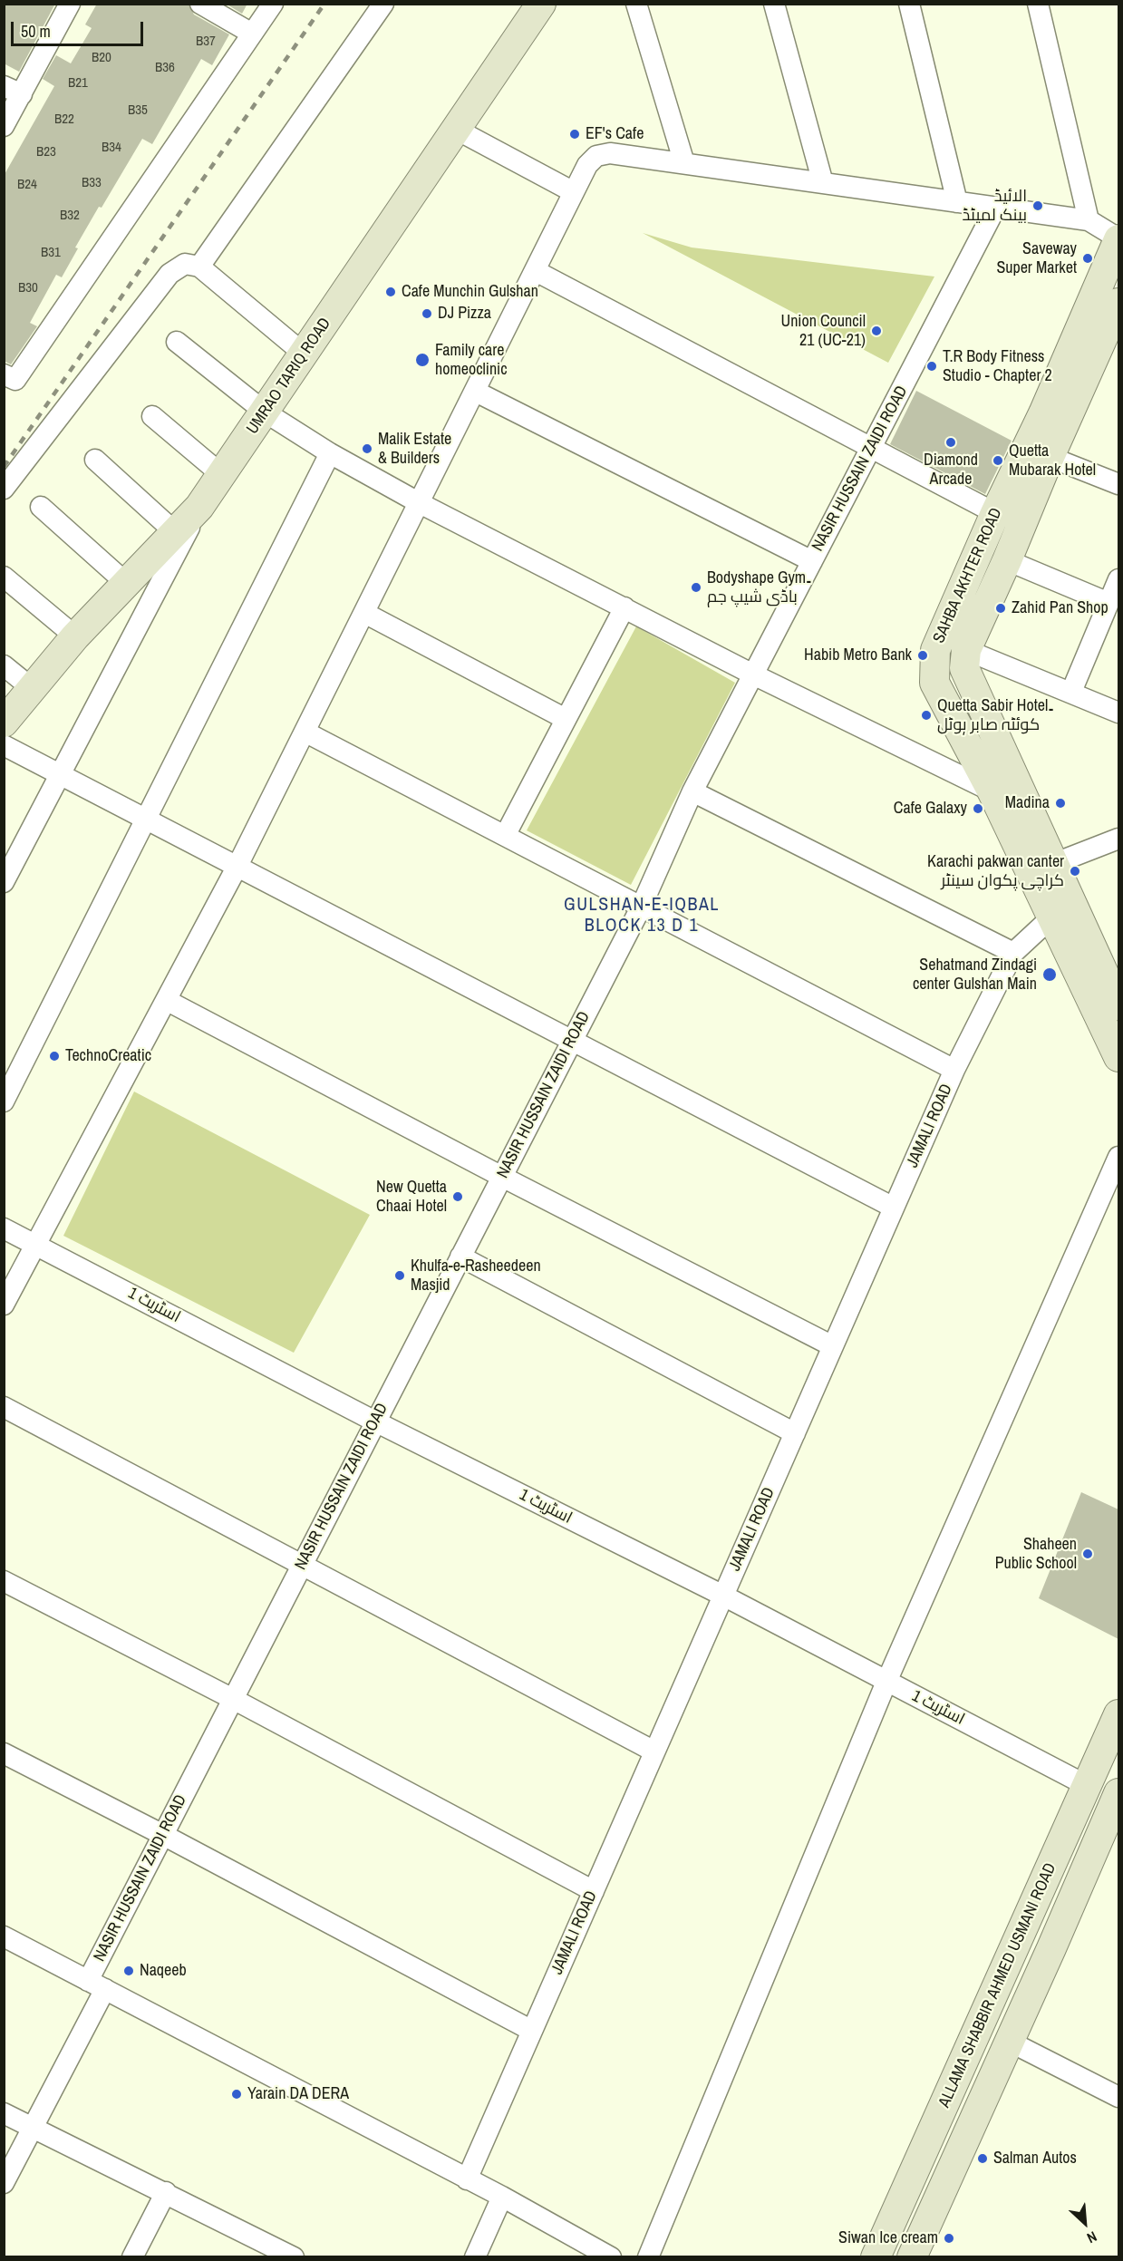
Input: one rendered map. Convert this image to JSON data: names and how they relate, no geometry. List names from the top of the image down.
{
  "streets": {
    "main road": ["UMRAO TARIQ ROAD", "SAHBA AKHTER ROAD", "ALLAMA SHABBIR AHMED USMANI ROAD"],
    "street": ["NASIR HUSSAIN ZAIDI ROAD", "JAMALI ROAD", "اسٹریٹ 1"]
  },
  "crossings": [
    ["NASIR HUSSAIN ZAIDI ROAD", "اسٹریٹ 1"],
    ["SAHBA AKHTER ROAD", "JAMALI ROAD"],
    ["JAMALI ROAD", "اسٹریٹ 1"],
    ["اسٹریٹ 1", "ALLAMA SHABBIR AHMED USMANI ROAD"]
  ],
  "districts": ["GULSHAN-E-IQBAL BLOCK 13 D 1"],
  "places": [
    "EF's Cafe",
    "الائیڈ بینک لمیٹڈ",
    "Saveway Super Market",
    "Cafe Munchin Gulshan",
    "DJ Pizza",
    "Union Council 21 (UC-21)",
    "Family care homeoclinic",
    "T.R Body Fitness Studio - Chapter 2",
    "Diamond Arcade",
    "Malik Estate & Builders",
    "Quetta Mubarak Hotel",
    "Bodyshape Gym۔ باڈی شیپ جم",
    "Zahid Pan Shop",
    "Habib Metro Bank",
    "Quetta Sabir Hotel۔ کوئٹہ صابر ہوٹل",
    "Madina",
    "Cafe Galaxy",
    "Karachi pakwan canter کراچی پکوان سینٹر",
    "Sehatmand Zindagi center Gulshan Main",
    "TechnoCreatic",
    "New Quetta Chaai Hotel",
    "Khulfa-e-Rasheedeen Masjid",
    "Shaheen Public School",
    "Naqeeb",
    "Yarain DA DERA",
    "Salman Autos",
    "Siwan Ice cream"
  ],
  "house_numbers": [
    "B37",
    "B20",
    "B36",
    "B21",
    "B35",
    "B22",
    "B34",
    "B23",
    "B33",
    "B24",
    "B32",
    "B31",
    "B30"
  ],
  "scale_bar": "50 m",
  "north": "bottom right"
}
